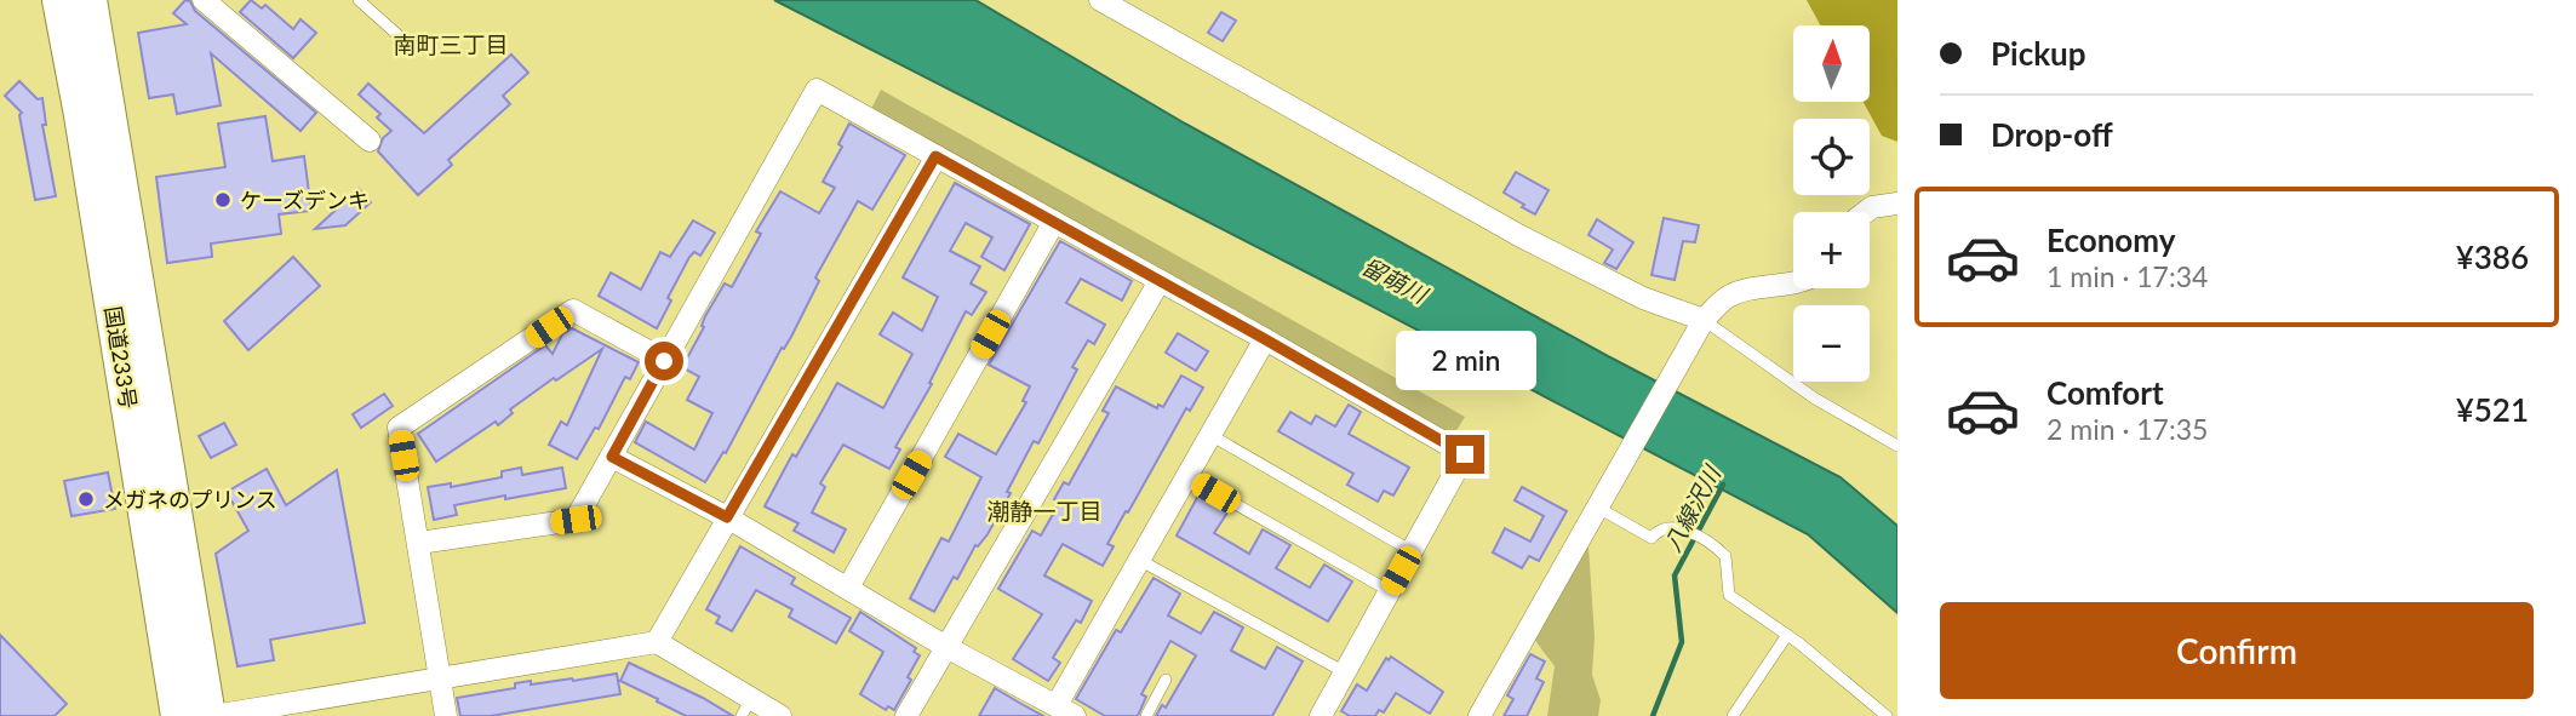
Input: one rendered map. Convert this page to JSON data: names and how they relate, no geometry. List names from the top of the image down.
{
  "streets": {
    "highway": ["国道233号"]
  },
  "districts": ["南町三丁目", "潮静一丁目"],
  "water": ["留萌川", "八線沢川"],
  "places": ["ケーズデンキ", "メガネのプリンス"],
  "north": "top",
  "page": {
    "banner": ["Pickup", "Drop-off"],
    "map_buttons": ["+", "−"],
    "list": [
      {
        "name": "Economy",
        "note": "1 min · 17:34",
        "value": "¥386"
      },
      {
        "name": "Comfort",
        "note": "2 min · 17:35",
        "value": "¥521"
      }
    ],
    "bubble": "2 min",
    "buttons": "Confirm"
  }
}
